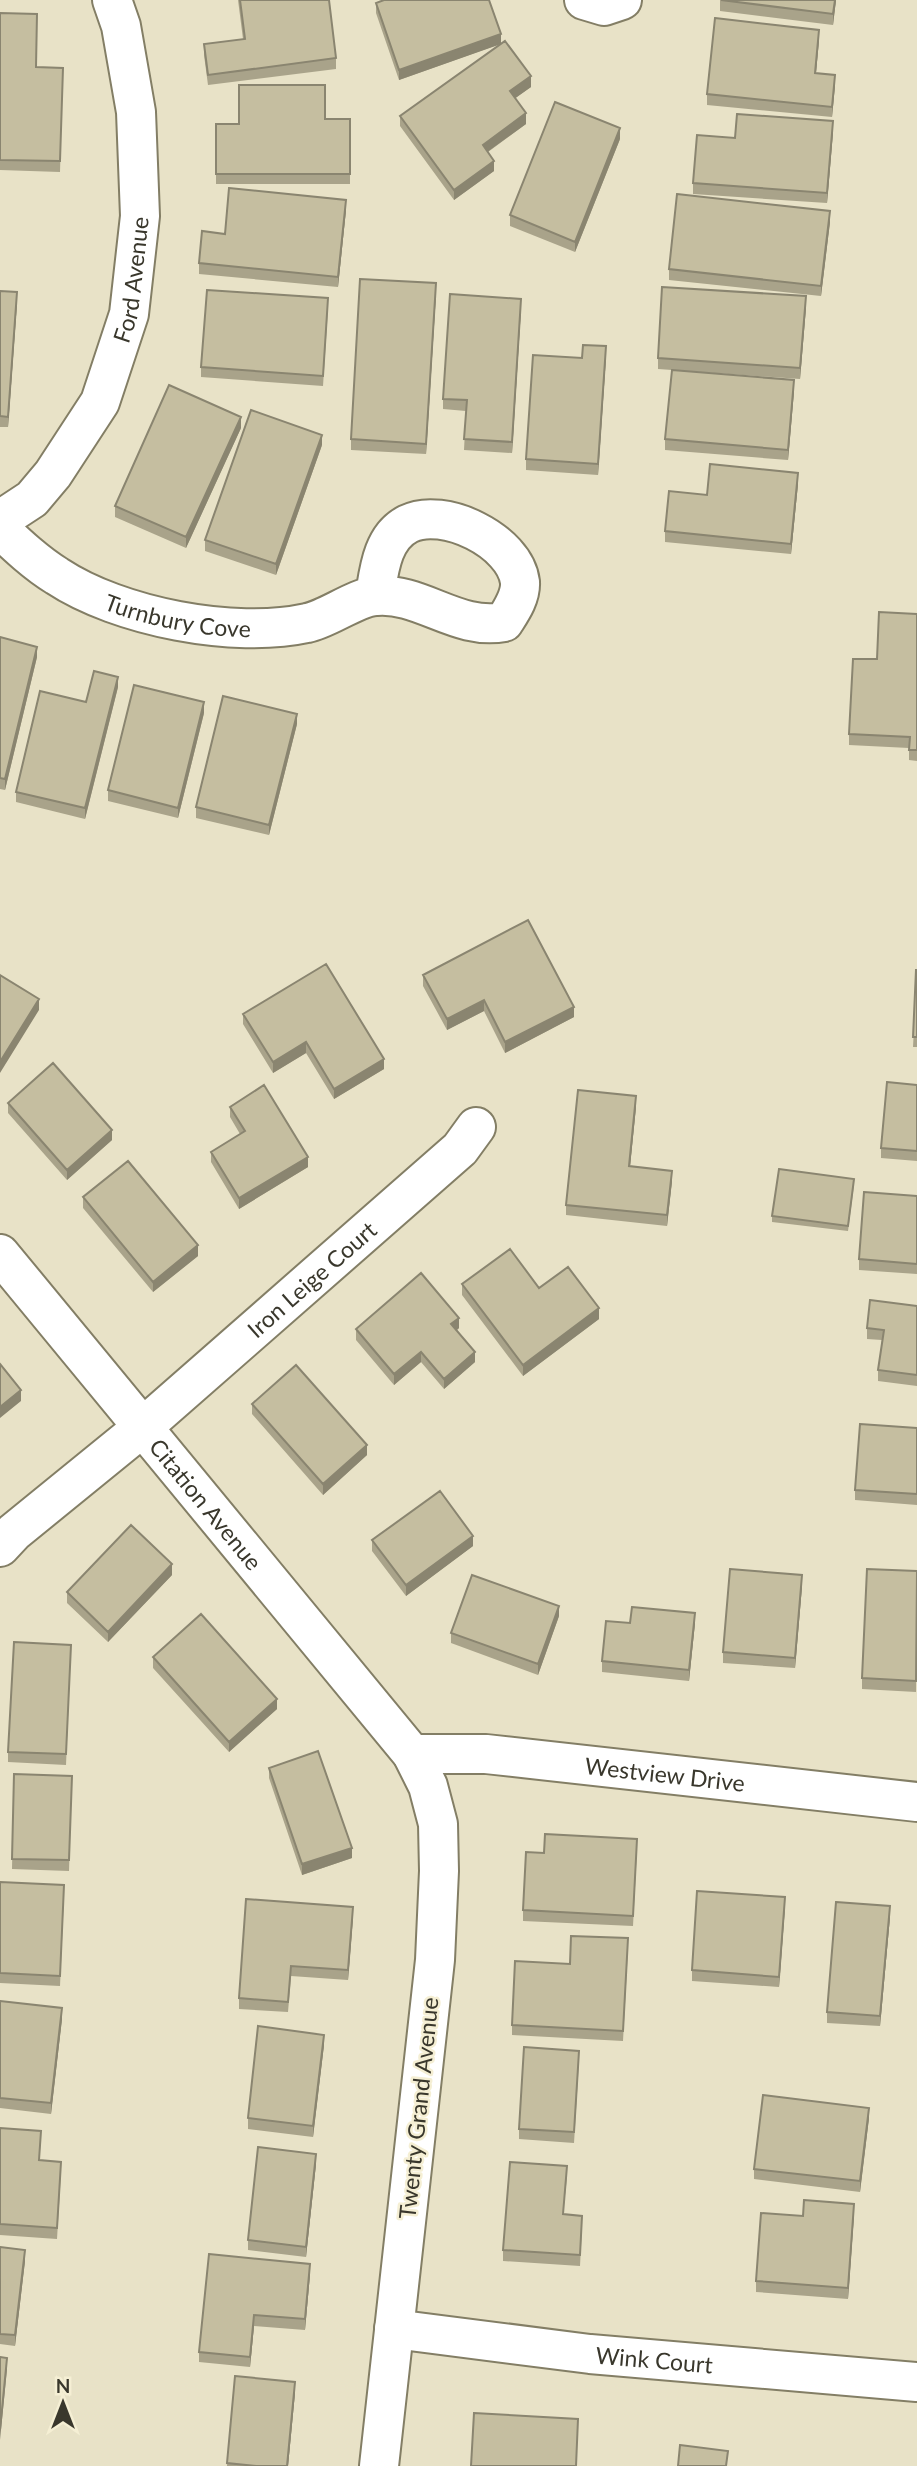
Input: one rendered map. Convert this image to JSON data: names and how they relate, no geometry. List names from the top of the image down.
{
  "streets": {
    "street": [
      "Ford Avenue",
      "Turnbury Cove",
      "Iron Leige Court",
      "Citation Avenue",
      "Westview Drive",
      "Twenty Grand Avenue",
      "Wink Court"
    ]
  },
  "crossings": [
    ["Iron Leige Court", "Citation Avenue"],
    ["Citation Avenue", "Westview Drive"],
    ["Citation Avenue", "Twenty Grand Avenue"],
    ["Westview Drive", "Twenty Grand Avenue"],
    ["Twenty Grand Avenue", "Wink Court"]
  ],
  "north": "top"
}
